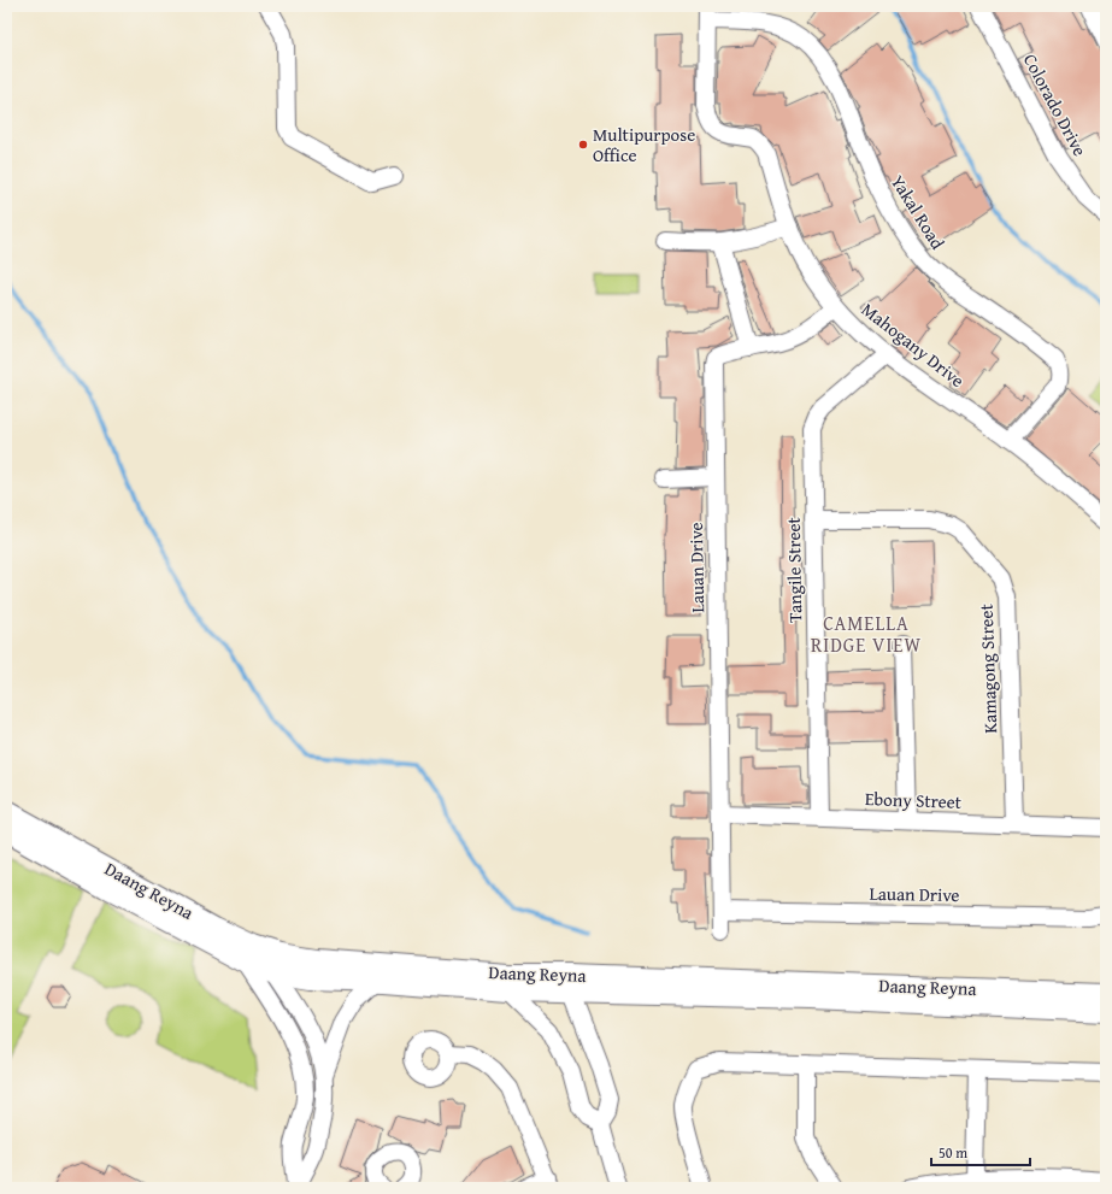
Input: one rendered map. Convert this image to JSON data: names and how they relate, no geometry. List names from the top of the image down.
{
  "streets": {
    "main road": ["Daang Reyna"],
    "street": [
      "Colorado Drive",
      "Yakal Road",
      "Mahogany Drive",
      "Lauan Drive",
      "Tangile Street",
      "Kamagong Street",
      "Ebony Street"
    ]
  },
  "crossings": [
    ["Yakal Road", "Mahogany Drive"],
    ["Mahogany Drive", "Lauan Drive"],
    ["Mahogany Drive", "Tangile Street"],
    ["Lauan Drive", "Ebony Street"],
    ["Tangile Street", "Kamagong Street"],
    ["Tangile Street", "Ebony Street"],
    ["Kamagong Street", "Ebony Street"]
  ],
  "districts": ["CAMELLA RIDGE VIEW"],
  "places": ["Multipurpose Office"],
  "scale_bar": "50 m"
}
